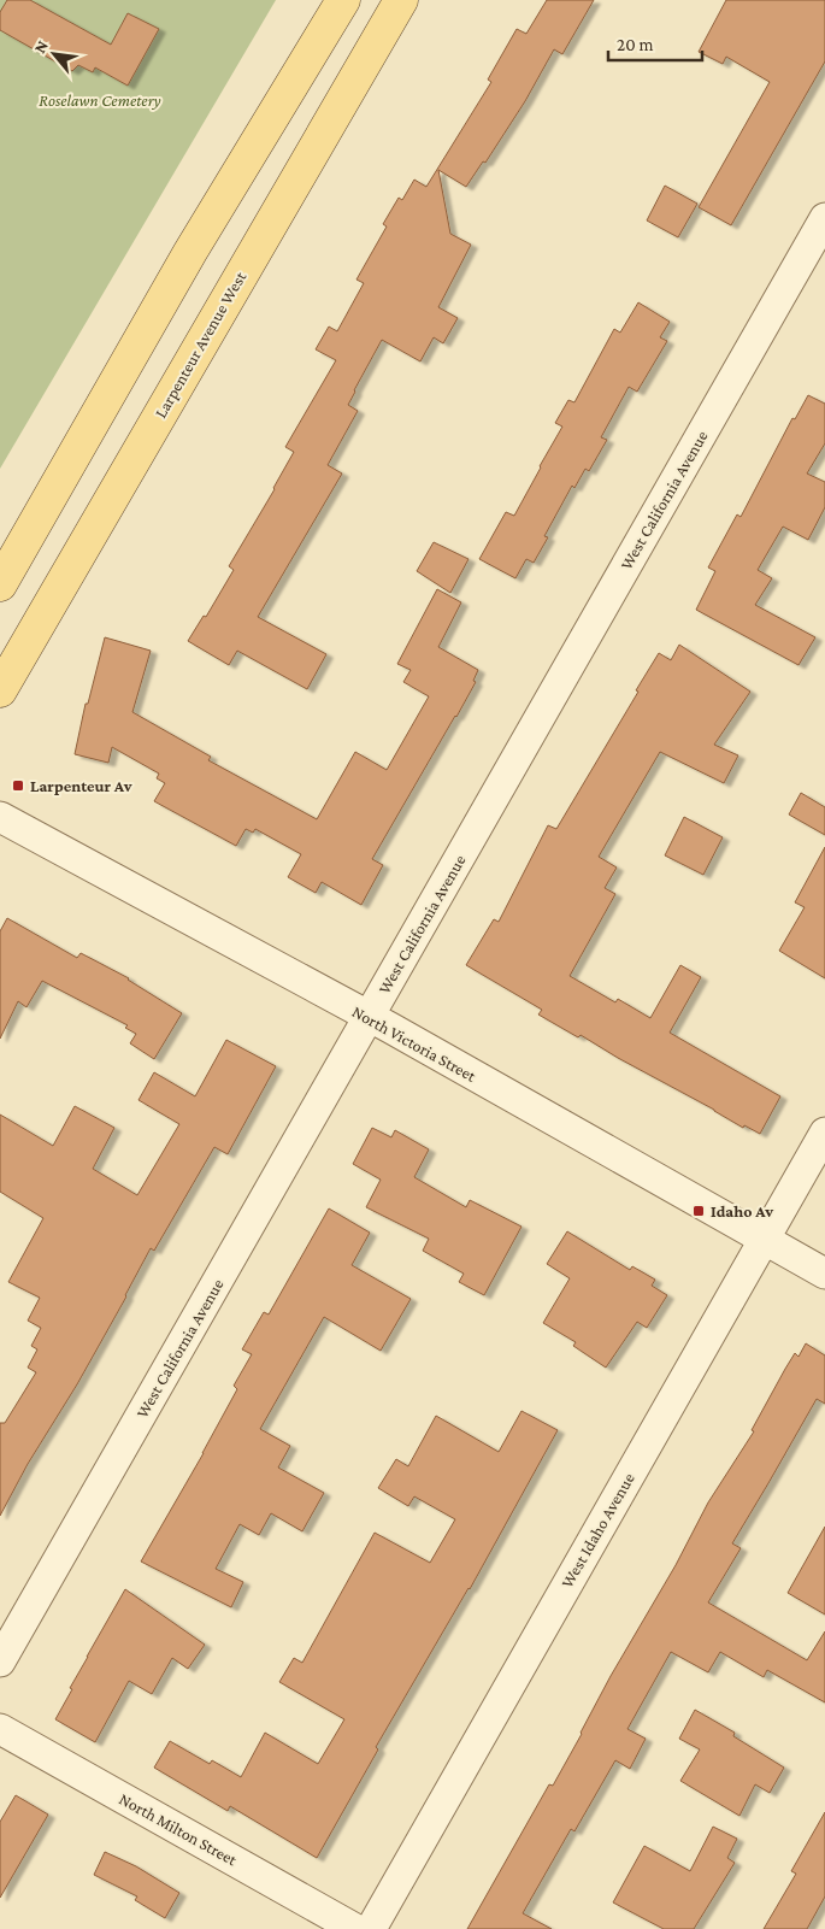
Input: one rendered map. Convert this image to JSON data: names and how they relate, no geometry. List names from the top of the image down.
{
  "streets": {
    "main road": ["Larpenteur Avenue West"],
    "street": [
      "West California Avenue",
      "North Victoria Street",
      "West Idaho Avenue",
      "North Milton Street"
    ]
  },
  "crossings": [
    ["West California Avenue", "North Victoria Street"],
    ["North Victoria Street", "West Idaho Avenue"]
  ],
  "parks": ["Roselawn Cemetery"],
  "places": {
    "transit": ["Larpenteur Av", "Idaho Av"]
  },
  "scale_bar": "20 m",
  "north": "top left"
}
